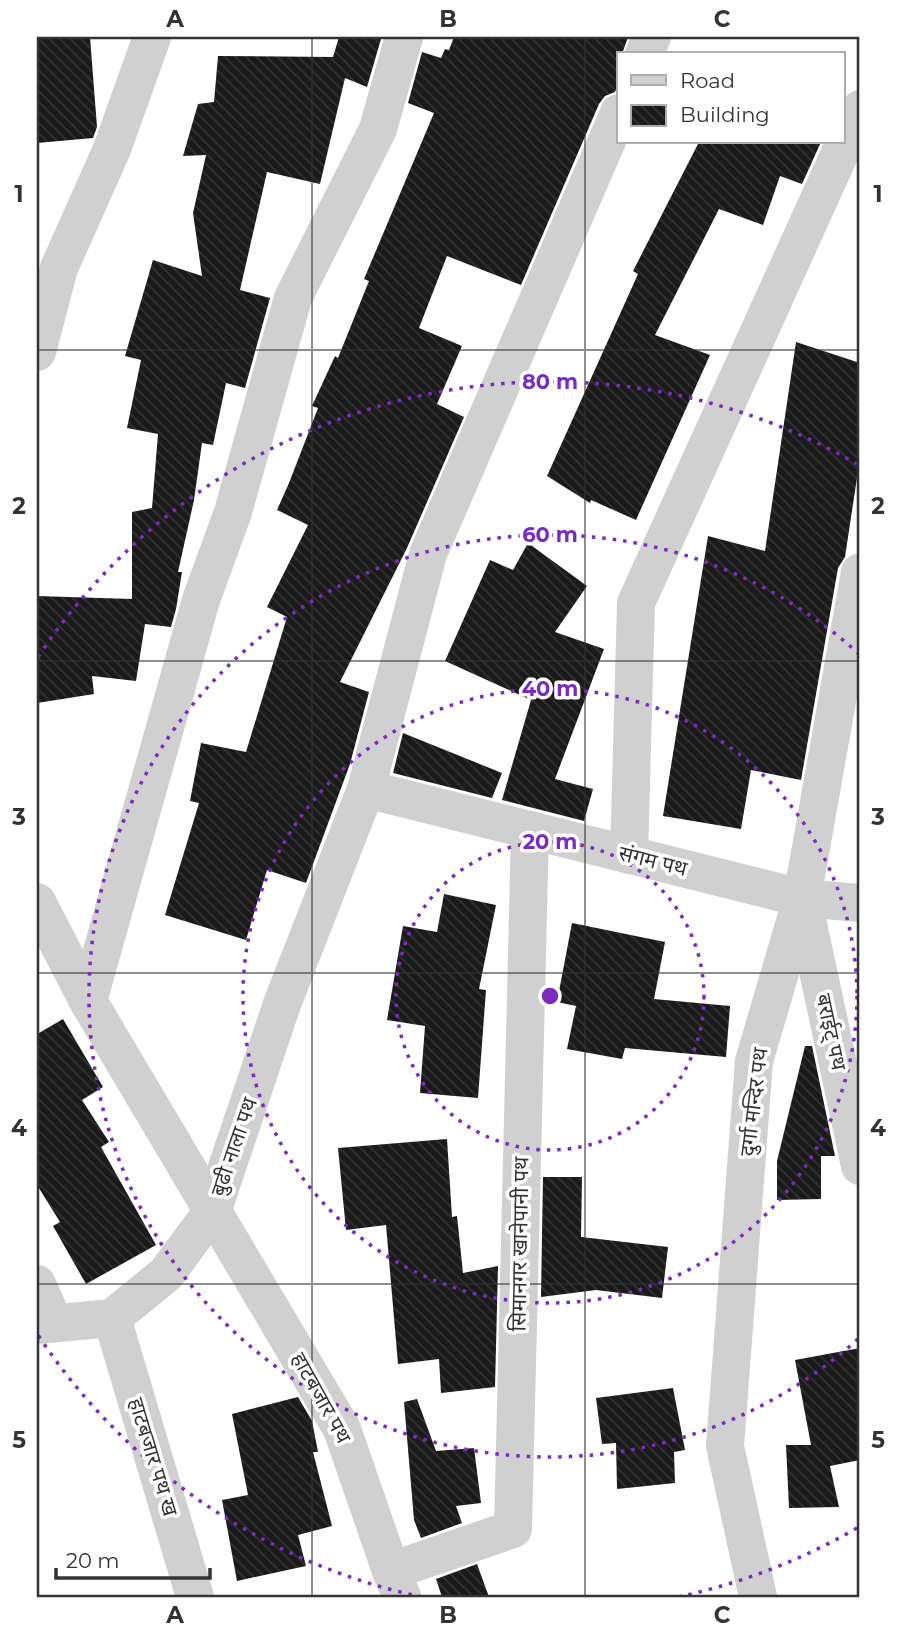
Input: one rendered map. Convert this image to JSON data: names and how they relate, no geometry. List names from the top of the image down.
{
  "streets": {
    "street": [
      "संगम पथ",
      "बराईट् पथ",
      "दुर्गा मन्दिर पथ",
      "बुढी नाला पथ",
      "सिमानगर खानेपानी पथ",
      "हाटबजार पथ",
      "हाटबजार पथ ख"
    ]
  },
  "crossings": [
    ["संगम पथ", "बराईट् पथ"],
    ["संगम पथ", "दुर्गा मन्दिर पथ"],
    ["संगम पथ", "बुढी नाला पथ"],
    ["संगम पथ", "सिमानगर खानेपानी पथ"],
    ["बराईट् पथ", "दुर्गा मन्दिर पथ"],
    ["बुढी नाला पथ", "हाटबजार पथ"],
    ["सिमानगर खानेपानी पथ", "हाटबजार पथ"]
  ],
  "legend": ["Road", "Building"],
  "scale_bar": "20 m",
  "grid": {
    "columns": ["A", "B", "C"],
    "rows": [
      "1",
      "2",
      "3",
      "4",
      "5"
    ]
  },
  "rings": [
    "80 m",
    "60 m",
    "40 m",
    "20 m"
  ]
}
